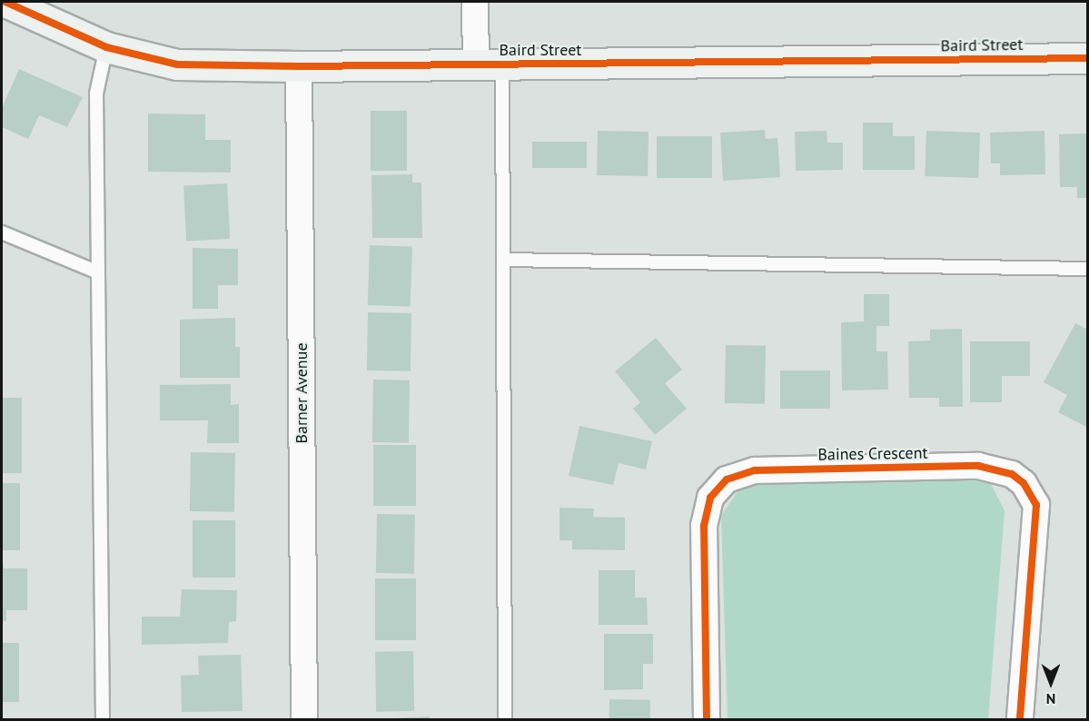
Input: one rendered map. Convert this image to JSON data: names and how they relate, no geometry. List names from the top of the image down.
{
  "streets": {
    "street": ["Baird Street", "Barner Avenue", "Baines Crescent"]
  },
  "crossings": [
    ["Baird Street", "Barner Avenue"]
  ],
  "north": "bottom"
}
